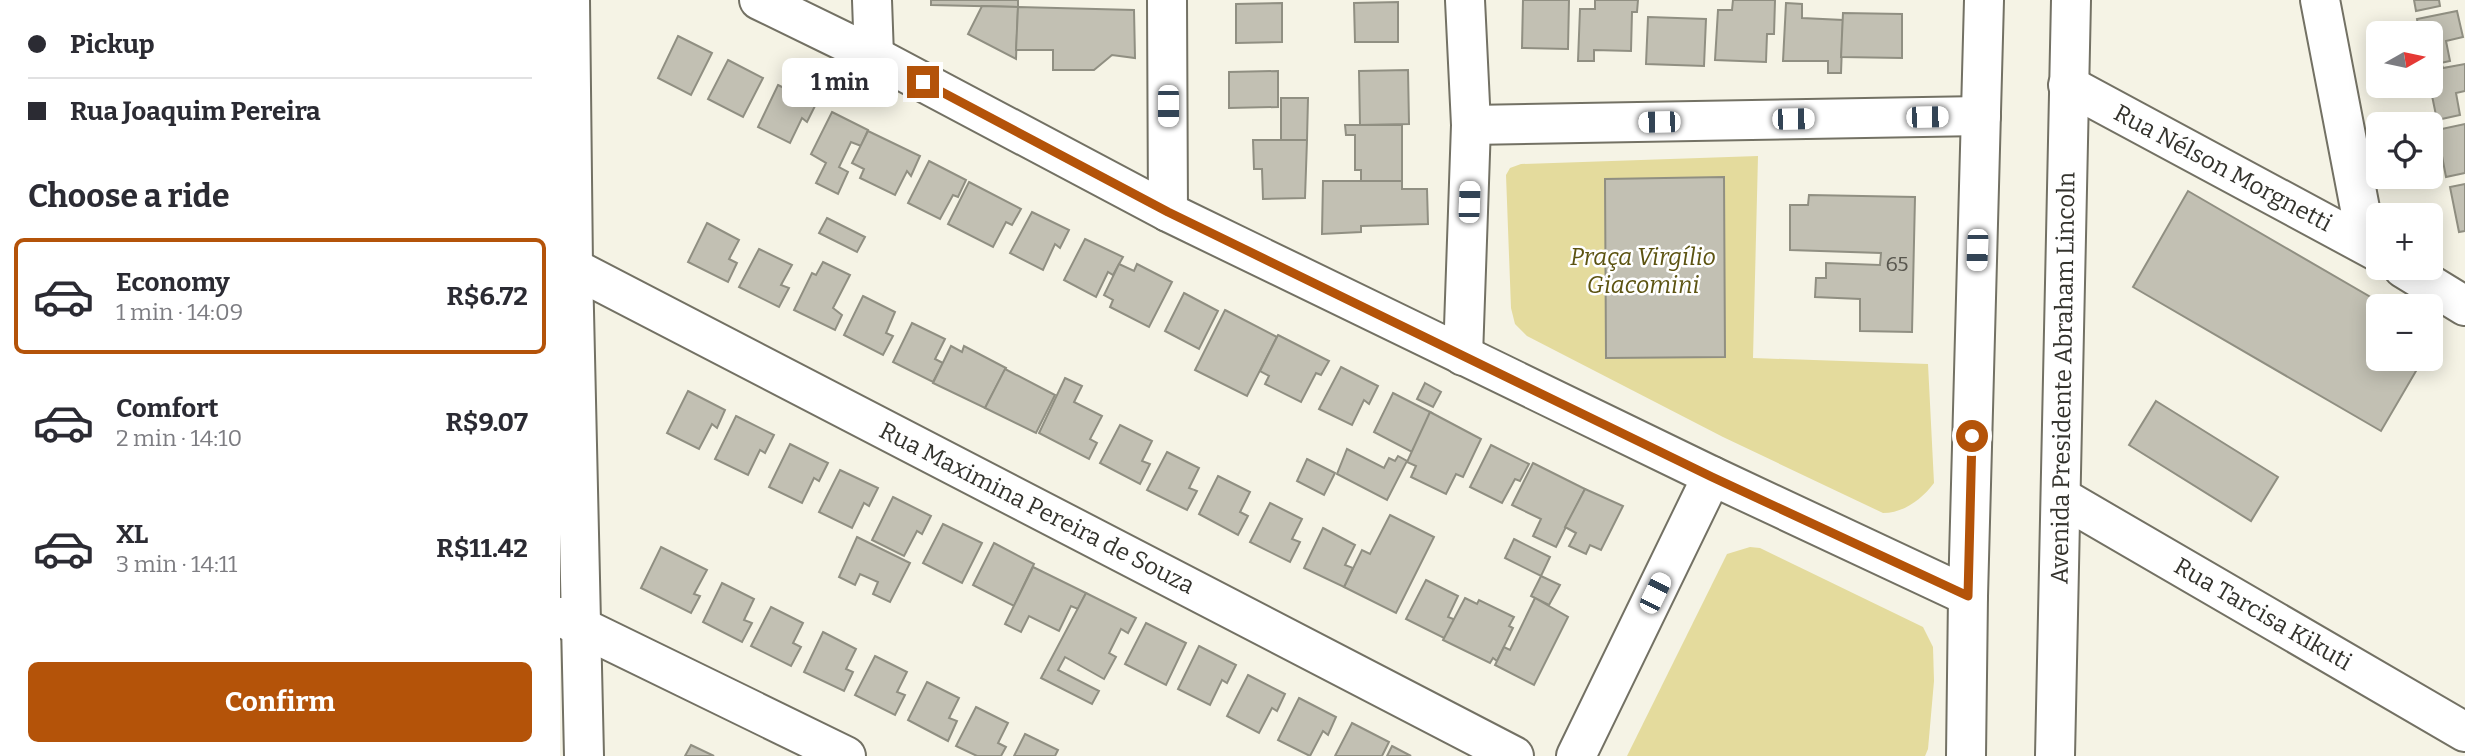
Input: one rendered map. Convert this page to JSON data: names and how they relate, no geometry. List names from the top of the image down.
{
  "streets": {
    "street": [
      "Rua Nélson Morgnetti",
      "Avenida Presidente Abraham Lincoln",
      "Rua Maximina Pereira de Souza",
      "Rua Tarcisa Kikuti"
    ]
  },
  "crossings": [
    ["Rua Nélson Morgnetti", "Avenida Presidente Abraham Lincoln"],
    ["Avenida Presidente Abraham Lincoln", "Rua Tarcisa Kikuti"]
  ],
  "parks": ["Praça Virgílio Giacomini"],
  "house_numbers": ["65"],
  "north": "right",
  "page": {
    "banner": ["Pickup", "Rua Joaquim Pereira"],
    "map_buttons": ["+", "−"],
    "bubble": "1 min",
    "heading": "Choose a ride",
    "list": [
      {
        "name": "Economy",
        "note": "1 min · 14:09",
        "value": "R$6.72"
      },
      {
        "name": "Comfort",
        "note": "2 min · 14:10",
        "value": "R$9.07"
      },
      {
        "name": "XL",
        "note": "3 min · 14:11",
        "value": "R$11.42"
      }
    ],
    "buttons": "Confirm"
  }
}
